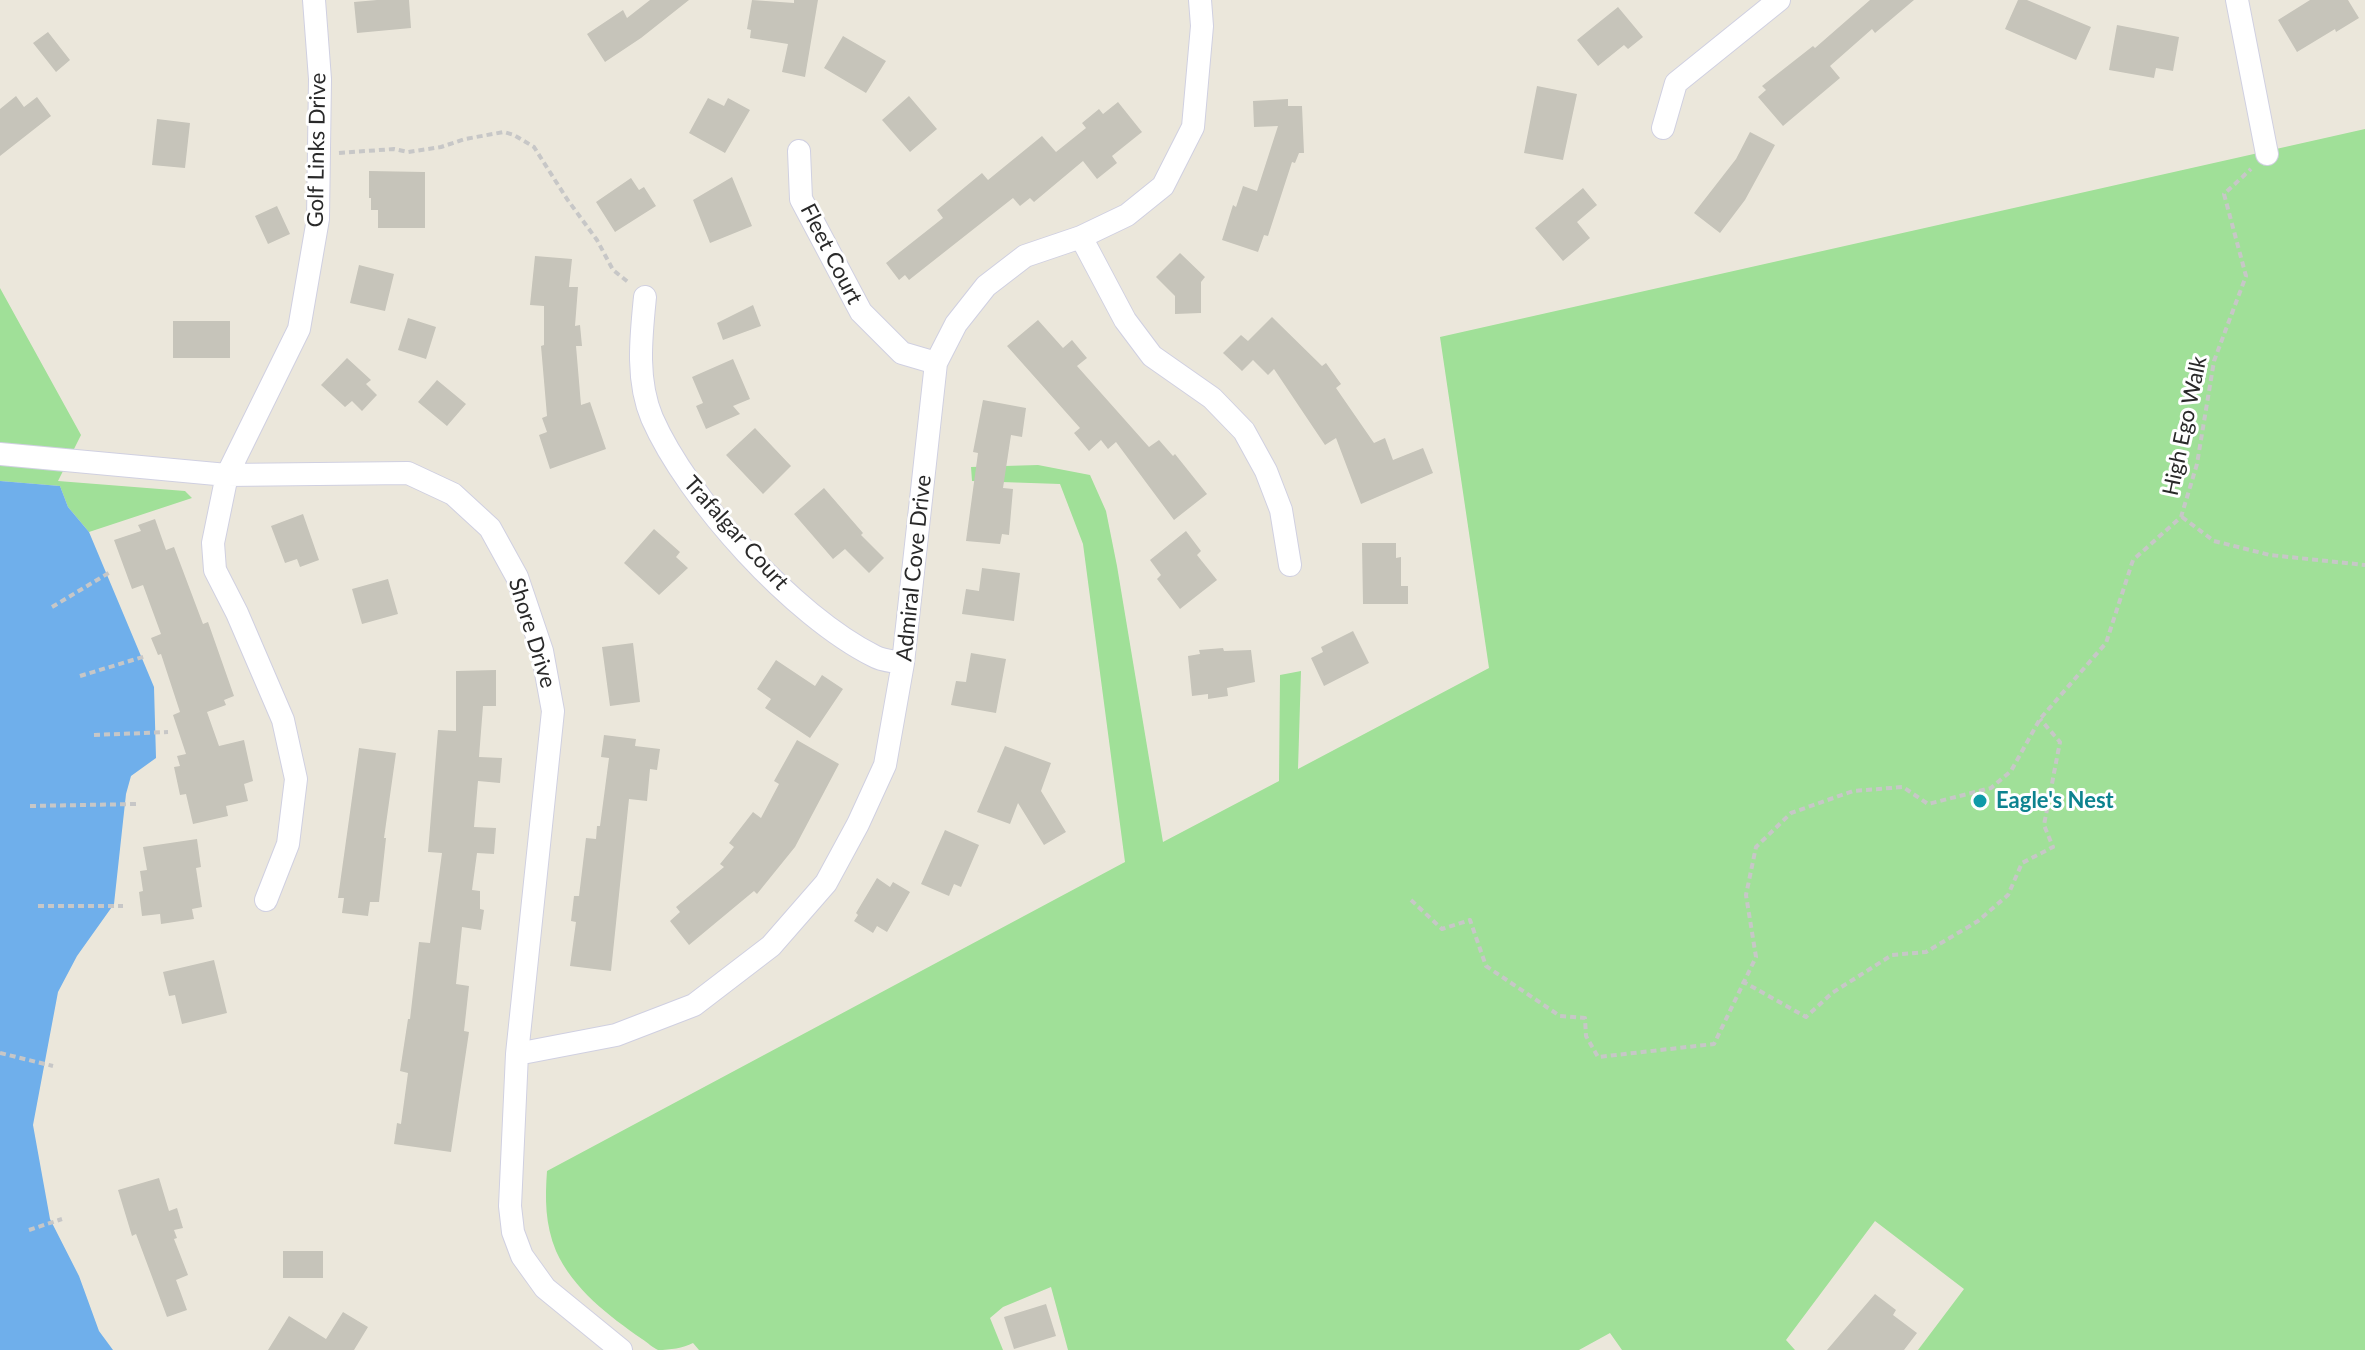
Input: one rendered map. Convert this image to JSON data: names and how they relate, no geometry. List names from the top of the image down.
{
  "streets": {
    "street": [
      "Golf Links Drive",
      "Fleet Court",
      "Trafalgar Court",
      "Admiral Cove Drive",
      "Shore Drive"
    ],
    "path": ["High Ego Walk"]
  },
  "crossings": [
    ["Golf Links Drive", "Shore Drive"],
    ["Fleet Court", "Admiral Cove Drive"],
    ["Trafalgar Court", "Admiral Cove Drive"],
    ["Admiral Cove Drive", "Shore Drive"]
  ],
  "places": ["Eagle's Nest"]
}
